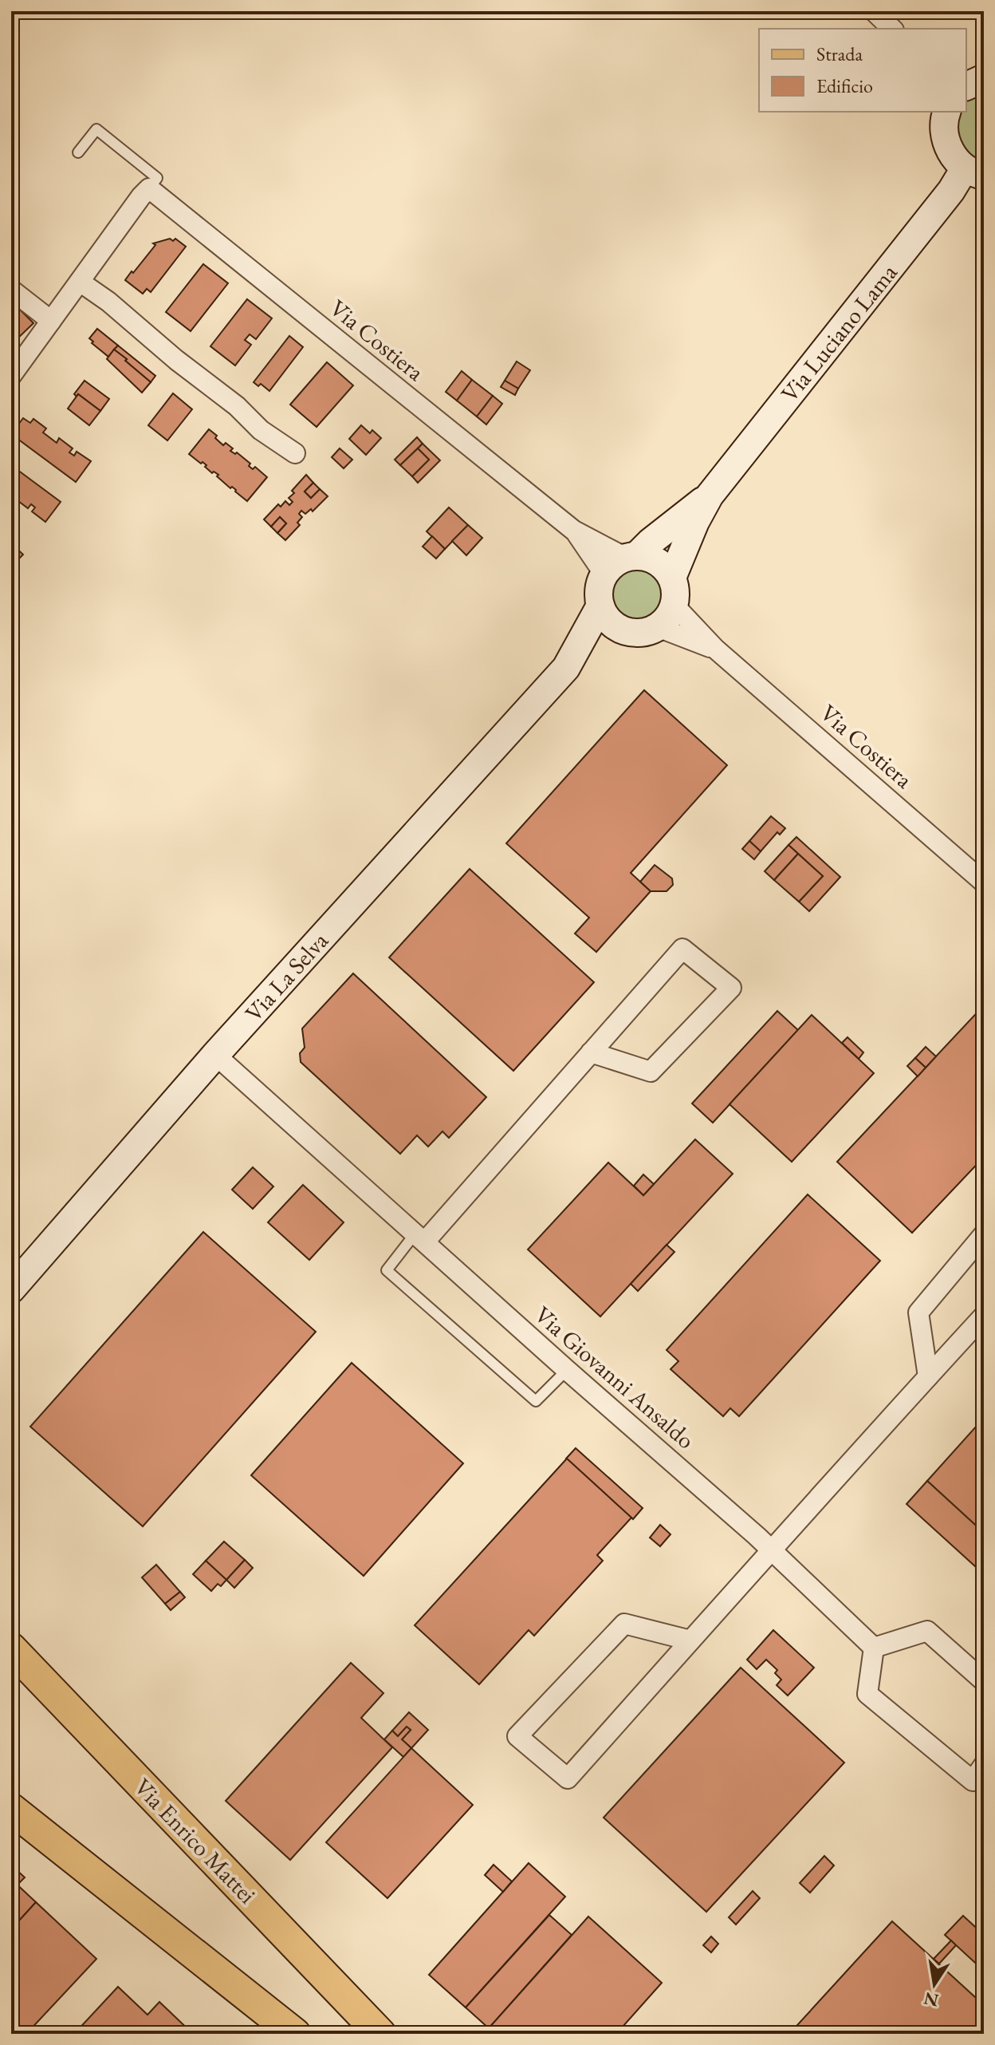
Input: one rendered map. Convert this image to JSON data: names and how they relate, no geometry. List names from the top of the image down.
{
  "streets": {
    "main road": ["Via Enrico Mattei"],
    "street": [
      "Via Luciano Lama",
      "Via Costiera",
      "Via La Selva",
      "Via Giovanni Ansaldo"
    ]
  },
  "crossings": [
    ["Via Luciano Lama", "Via Costiera"],
    ["Via Luciano Lama", "Via La Selva"],
    ["Via Costiera", "Via La Selva"],
    ["Via La Selva", "Via Giovanni Ansaldo"]
  ],
  "legend": ["Strada", "Edificio"],
  "north": "bottom"
}
